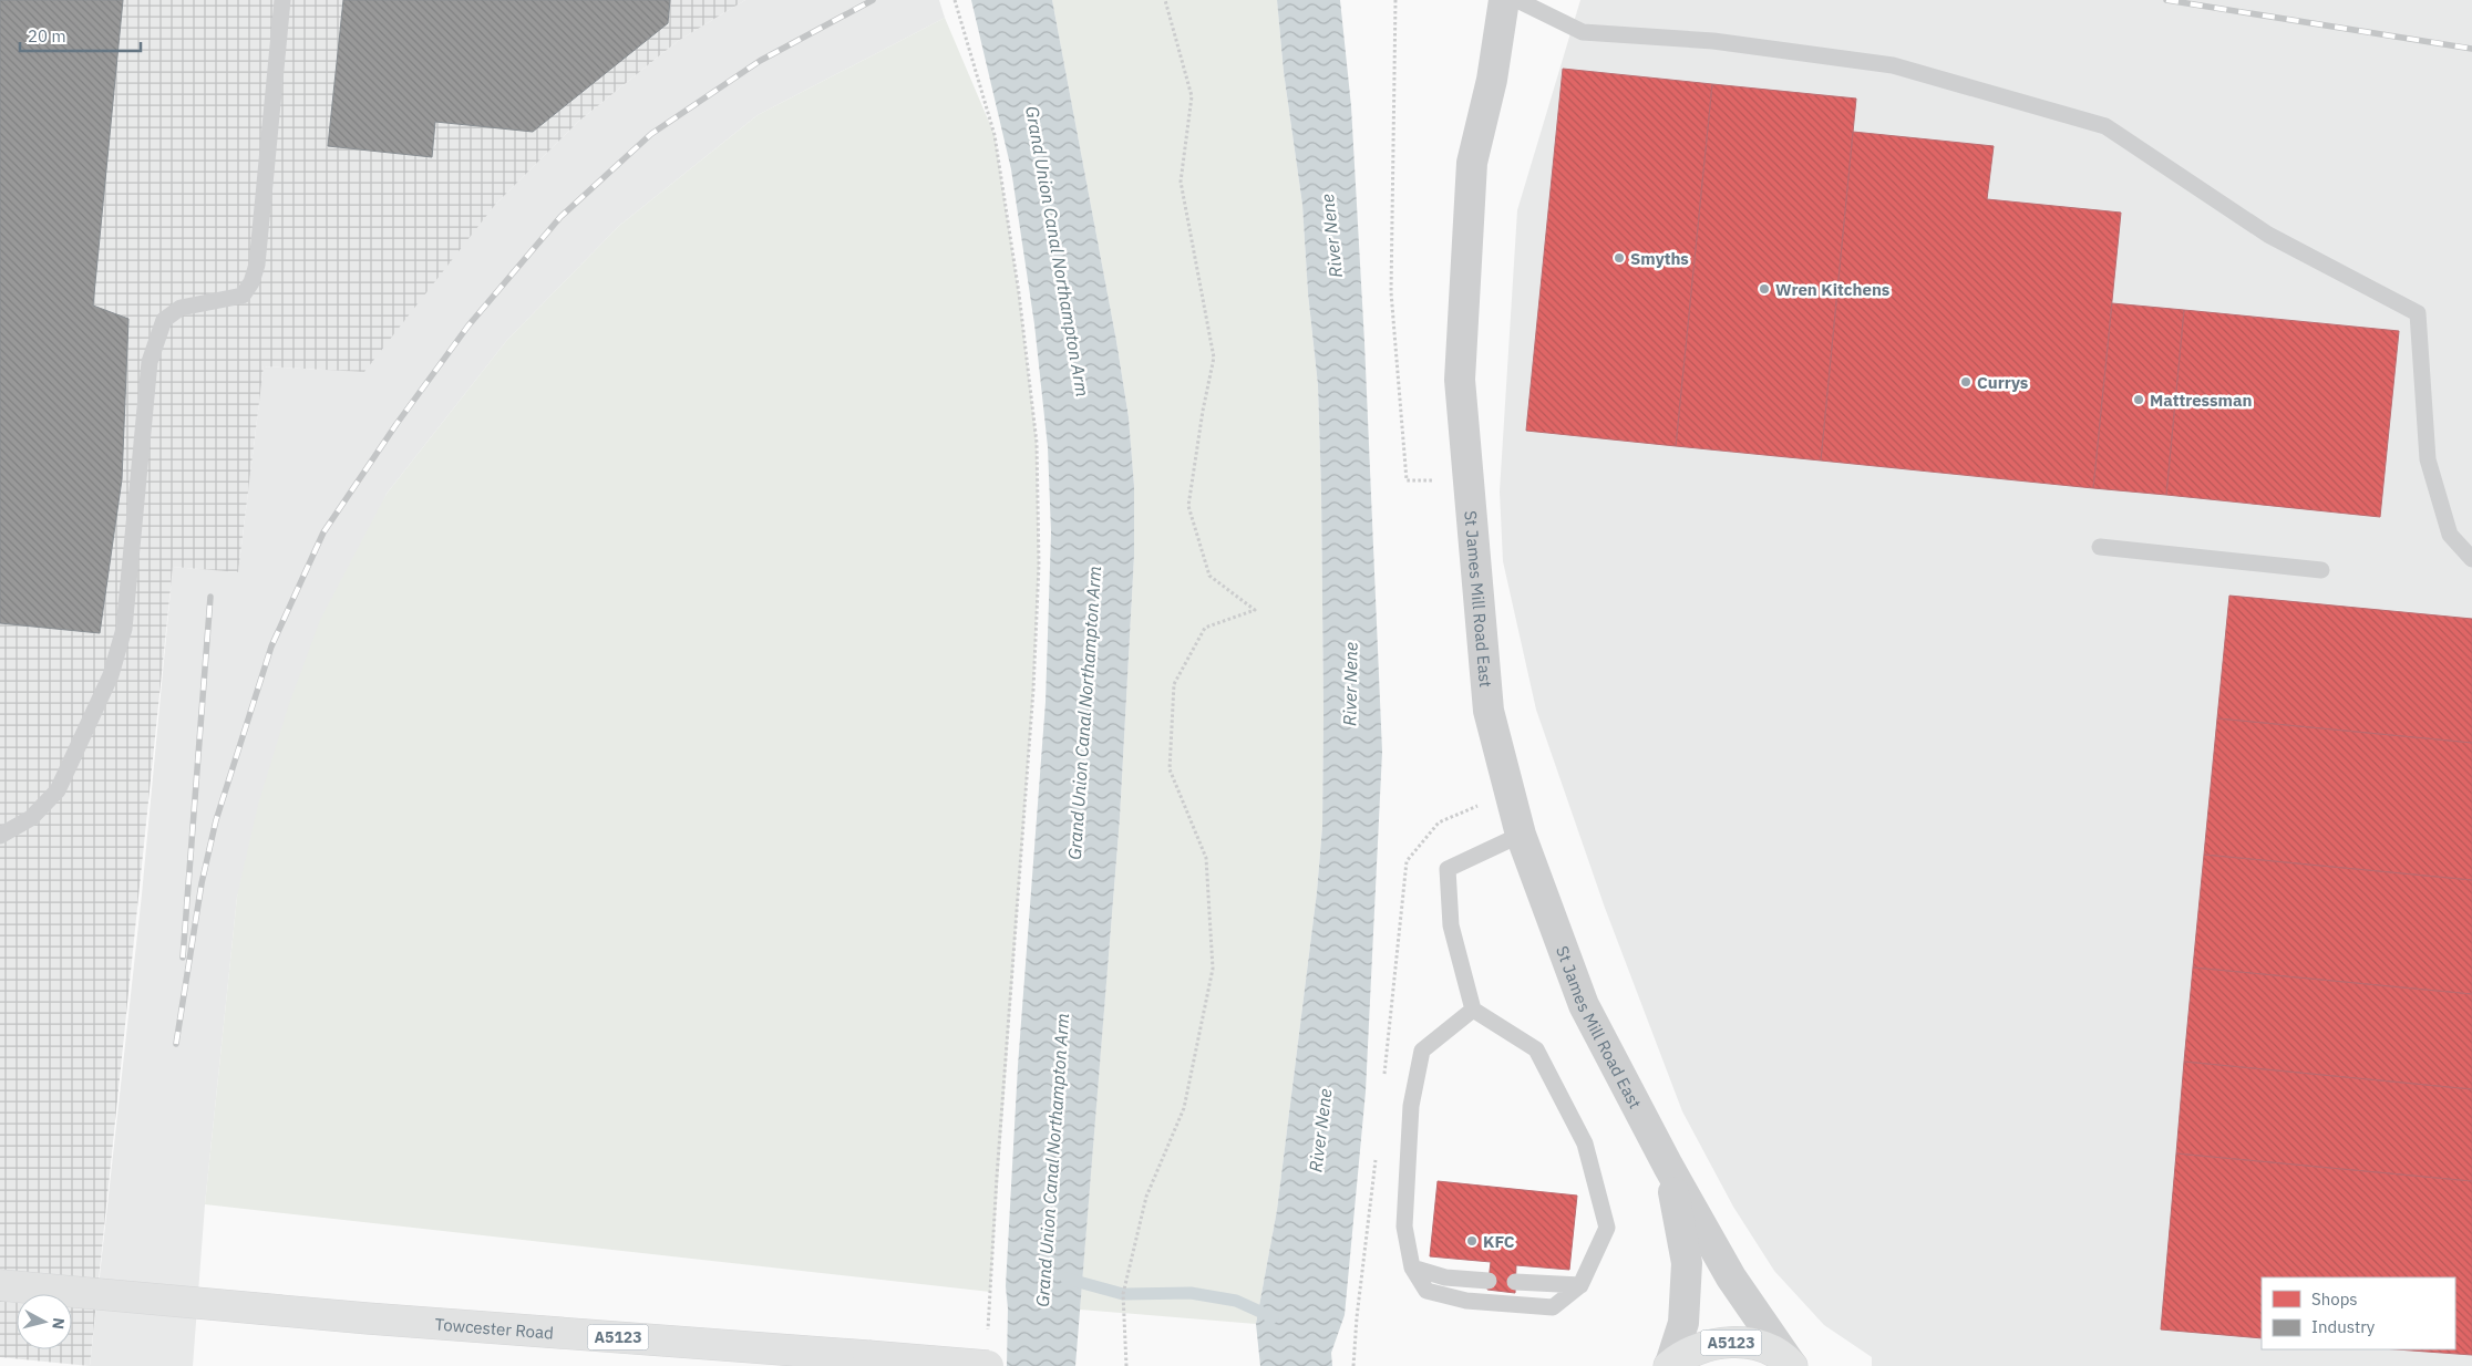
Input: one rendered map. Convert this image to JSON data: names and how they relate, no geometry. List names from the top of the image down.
{
  "streets": {
    "main road": ["Towcester Road", "A5123"],
    "street": ["St James Mill Road East"]
  },
  "crossings": [
    ["St James Mill Road East", "A5123"]
  ],
  "water": ["River Nene", "Grand Union Canal Northampton Arm"],
  "places": [
    "Smyths",
    "Wren Kitchens",
    "Currys",
    "Mattressman",
    "KFC"
  ],
  "legend": ["Shops", "Industry"],
  "scale_bar": "20 m",
  "north": "right"
}
